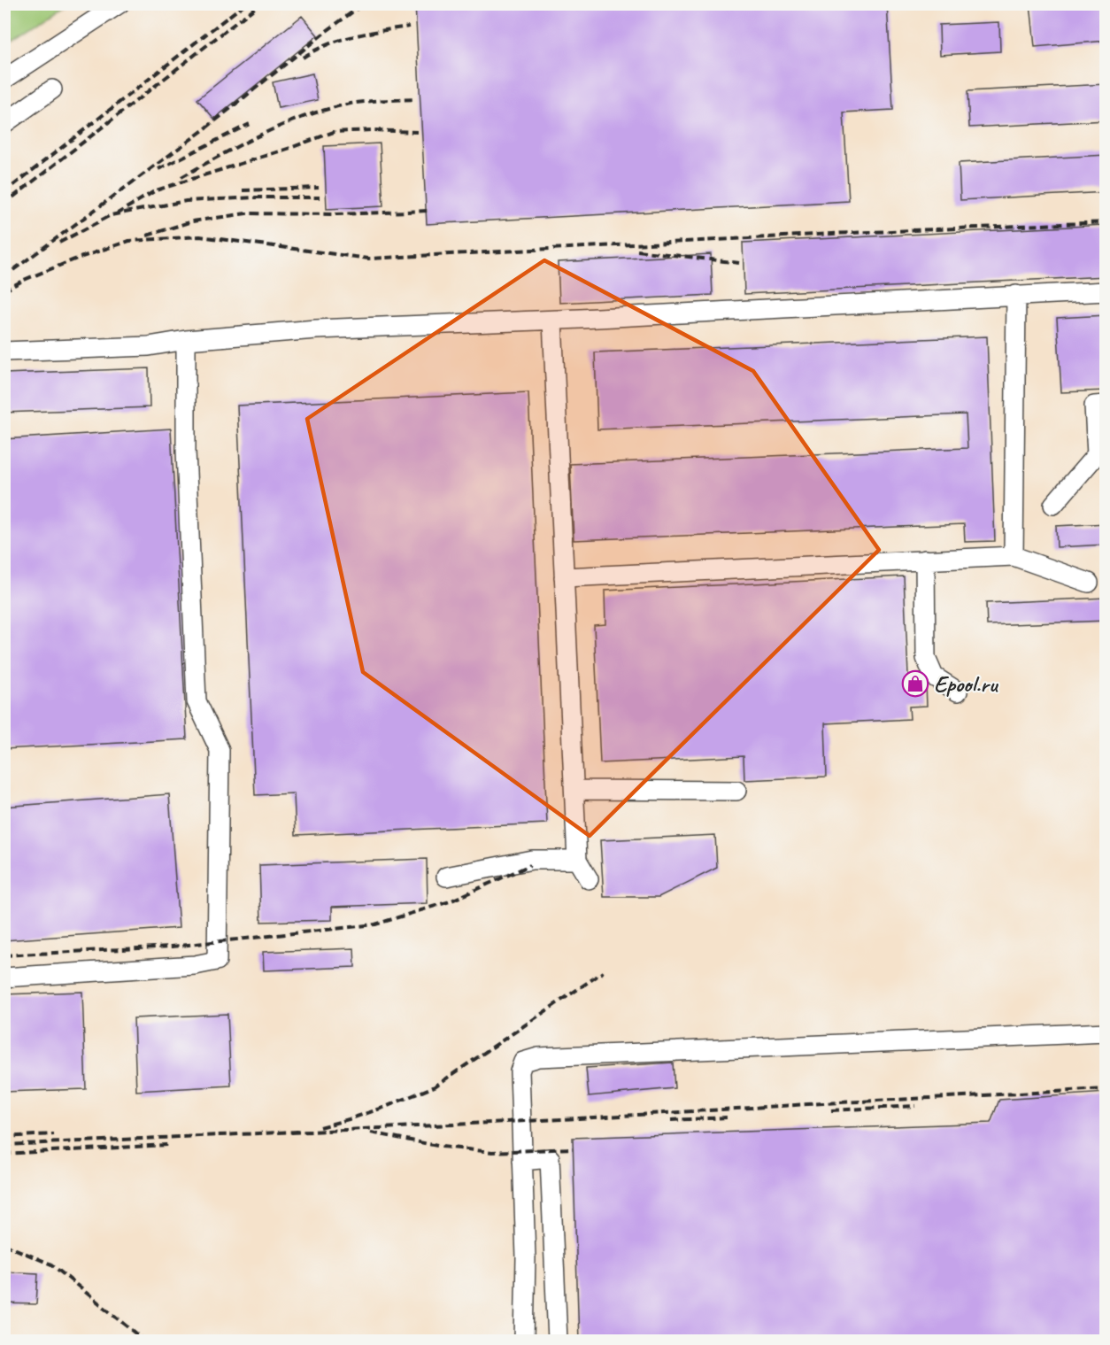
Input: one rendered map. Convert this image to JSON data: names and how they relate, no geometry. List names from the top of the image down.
{
  "places": {
    "shop": ["Epool.ru"]
  }
}
